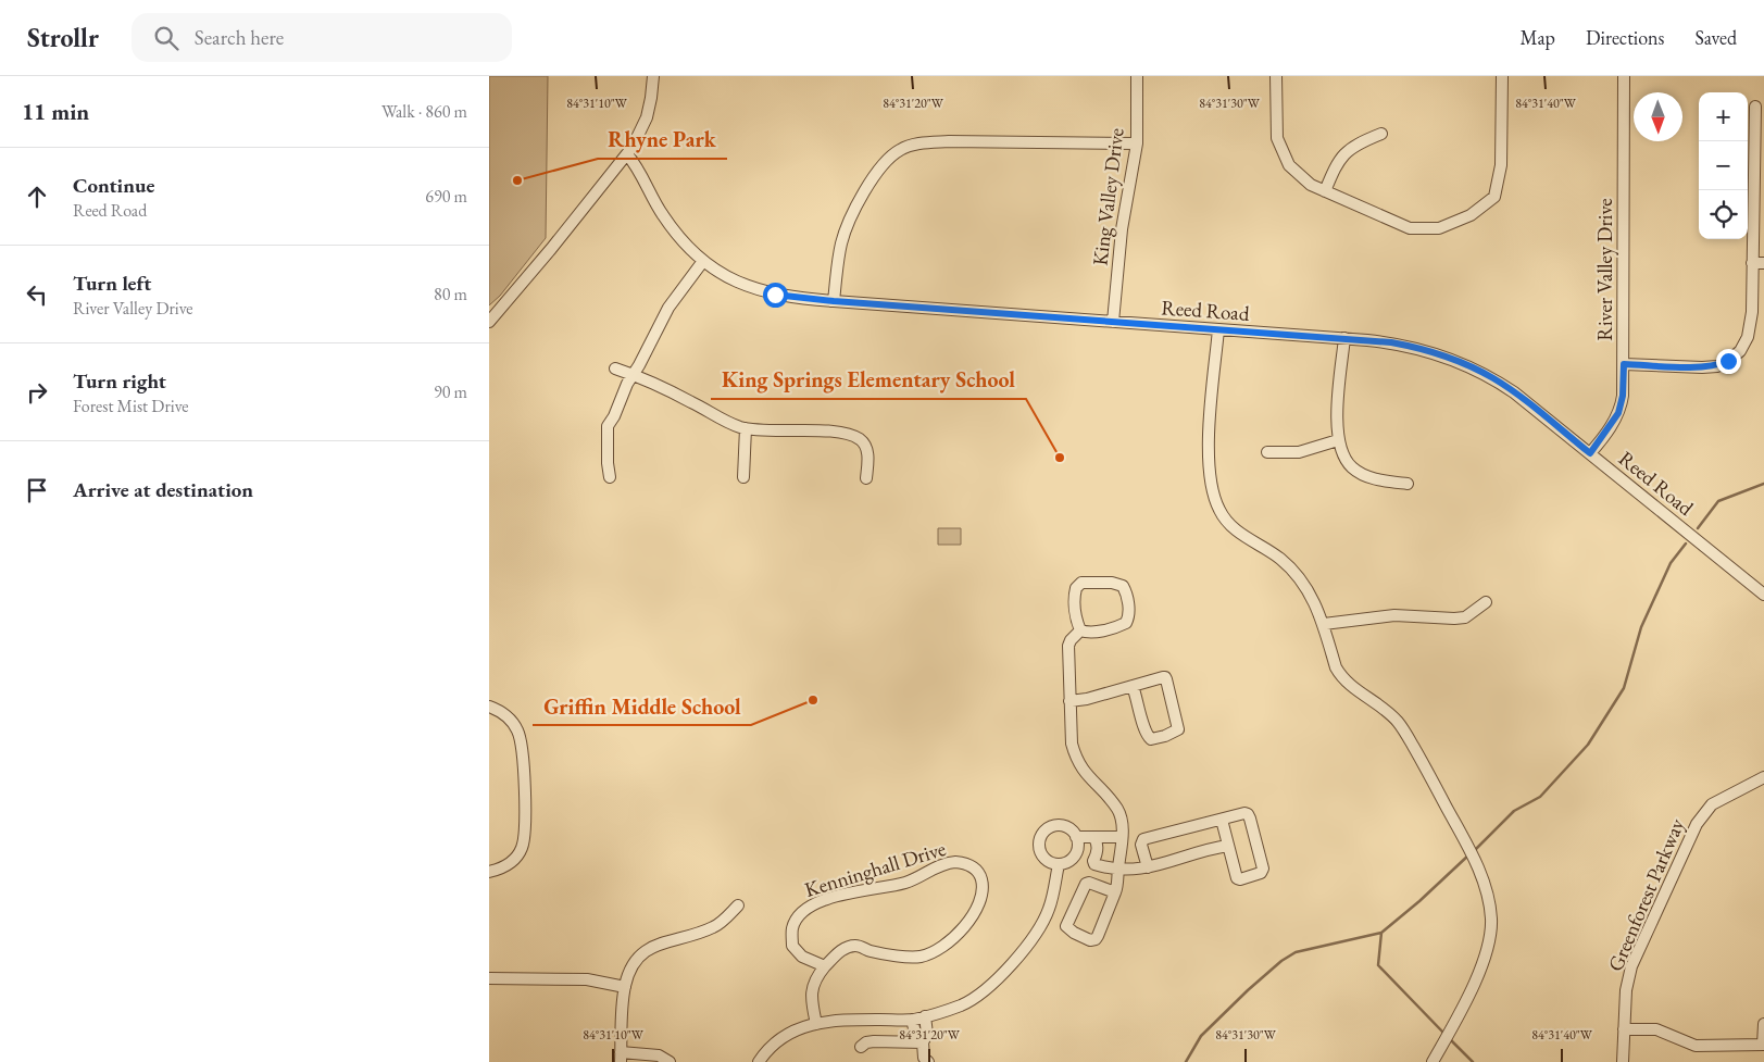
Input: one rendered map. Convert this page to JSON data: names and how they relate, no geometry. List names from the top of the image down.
{
  "streets": {
    "street": [
      "King Valley Drive",
      "River Valley Drive",
      "Reed Road",
      "Kenninghall Drive",
      "Greenforest Parkway"
    ]
  },
  "crossings": [
    ["King Valley Drive", "Reed Road"],
    ["River Valley Drive", "Reed Road"]
  ],
  "places": ["Rhyne Park", "King Springs Elementary School", "Griffin Middle School"],
  "north": "bottom",
  "page": {
    "header": "Strollr",
    "search": "Search here",
    "nav": ["Map", "Directions", "Saved"],
    "heading": ["11 min", "Walk · 860 m"],
    "map_buttons": ["+", "−"],
    "list": [
      ["Continue", "Reed Road", "690 m"],
      ["Turn left", "River Valley Drive", "80 m"],
      ["Turn right", "Forest Mist Drive", "90 m"],
      "Arrive at destination"
    ]
  },
  "coordinates": [
    "84°31'10\"W",
    "84°31'20\"W",
    "84°31'30\"W",
    "84°31'40\"W"
  ]
}
